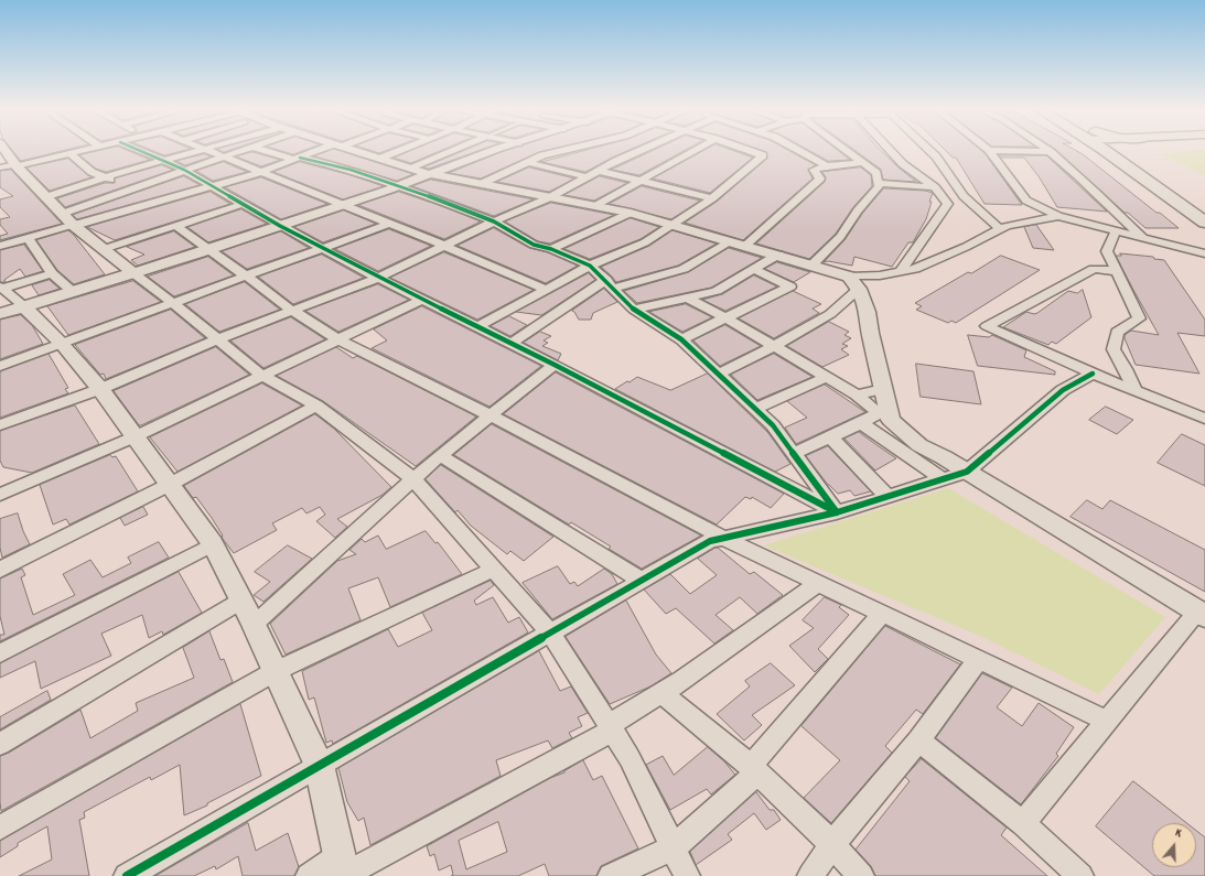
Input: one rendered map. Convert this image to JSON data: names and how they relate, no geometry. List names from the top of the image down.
{
  "north": "top"
}
